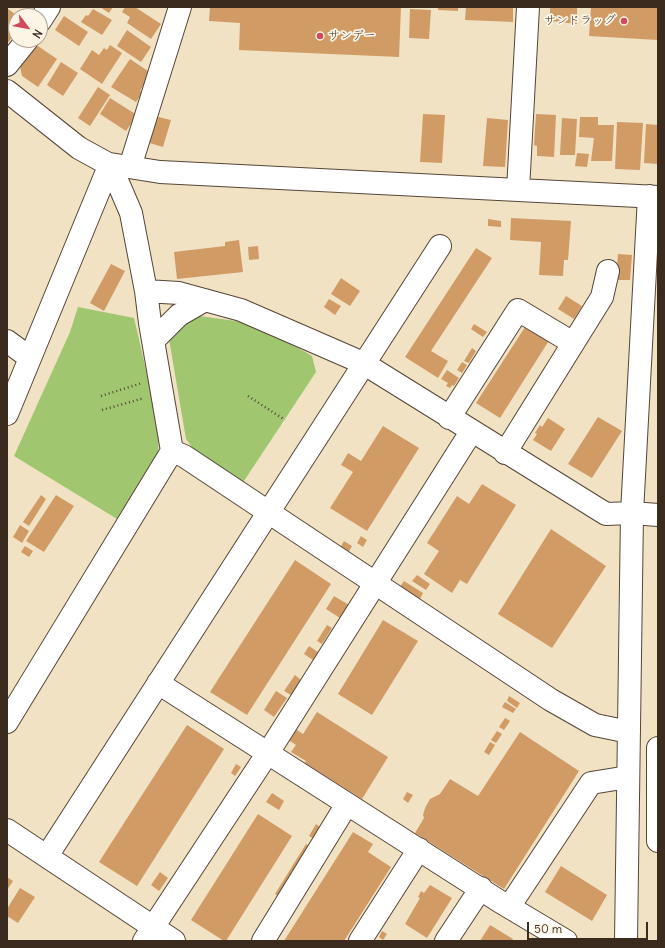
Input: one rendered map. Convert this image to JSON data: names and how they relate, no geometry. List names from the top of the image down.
{
  "places": ["サンドラッグ", "サンデー"],
  "scale_bar": "50 m",
  "north": "bottom right"
}
